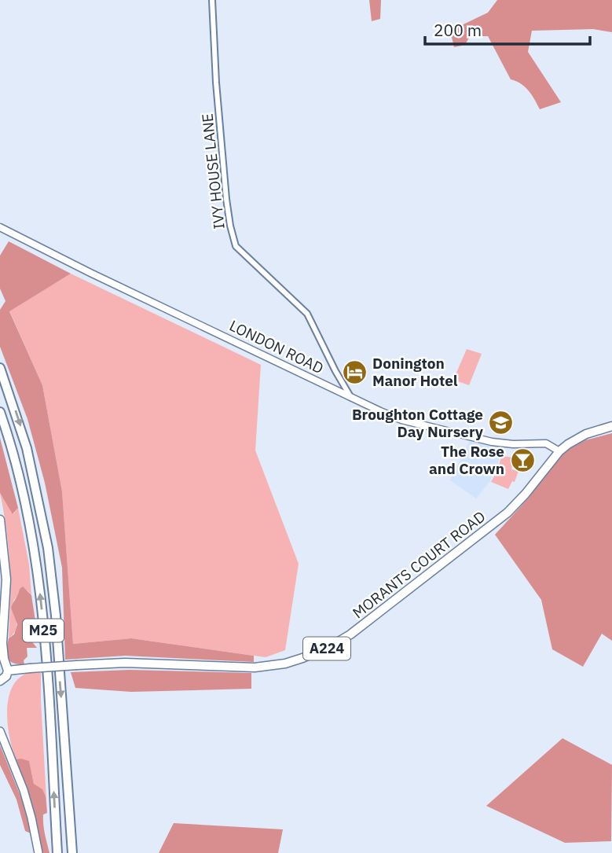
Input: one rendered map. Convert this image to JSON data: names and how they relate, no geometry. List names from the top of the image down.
{
  "streets": {
    "highway": ["M25"],
    "main road": ["MORANTS COURT ROAD", "A224"],
    "street": ["IVY HOUSE LANE", "LONDON ROAD"]
  },
  "crossings": [
    ["IVY HOUSE LANE", "LONDON ROAD"],
    ["LONDON ROAD", "MORANTS COURT ROAD"],
    ["LONDON ROAD", "A224"],
    ["MORANTS COURT ROAD", "A224"]
  ],
  "places": {
    "hotel": ["Donington Manor Hotel"],
    "school or university": ["Broughton Cottage Day Nursery"],
    "bar": ["The Rose and Crown"]
  },
  "scale_bar": "200 m"
}
